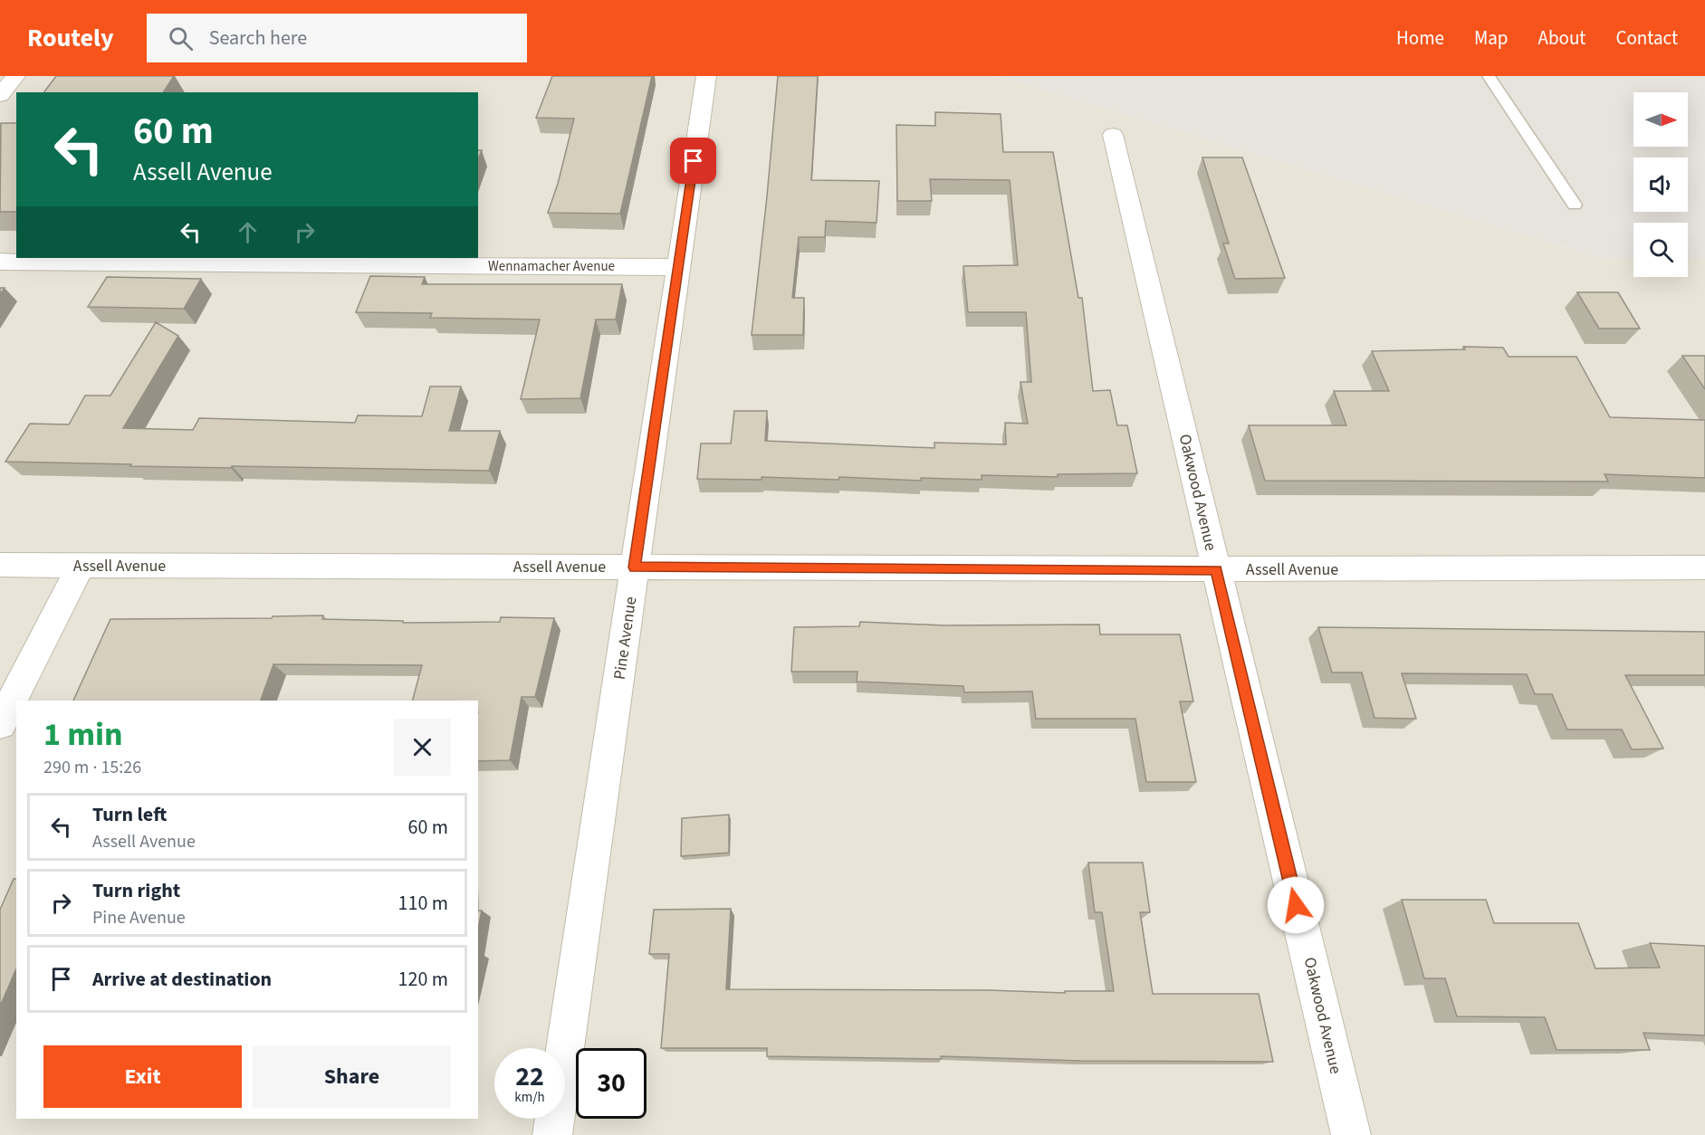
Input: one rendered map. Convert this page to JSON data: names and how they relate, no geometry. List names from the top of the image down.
{
  "streets": {
    "street": [
      "Wennamacher Avenue",
      "Oakwood Avenue",
      "Assell Avenue",
      "Pine Avenue"
    ]
  },
  "crossings": [
    ["Wennamacher Avenue", "Pine Avenue"],
    ["Oakwood Avenue", "Assell Avenue"],
    ["Assell Avenue", "Pine Avenue"]
  ],
  "north": "right",
  "page": {
    "header": "Routely",
    "search": "Search here",
    "nav": [
      "Home",
      "Map",
      "About",
      "Contact"
    ],
    "turn": ["60 m", "Assell Avenue"],
    "heading": ["1 min", "290 m · 15:26"],
    "list": [
      {
        "name": "Turn left",
        "note": "Assell Avenue",
        "value": "60 m"
      },
      {
        "name": "Turn right",
        "note": "Pine Avenue",
        "value": "110 m"
      },
      {
        "name": "Arrive at destination",
        "value": "120 m"
      }
    ],
    "buttons": ["Exit", "Share"],
    "speed": "22 km/h",
    "limit": "30"
  }
}
